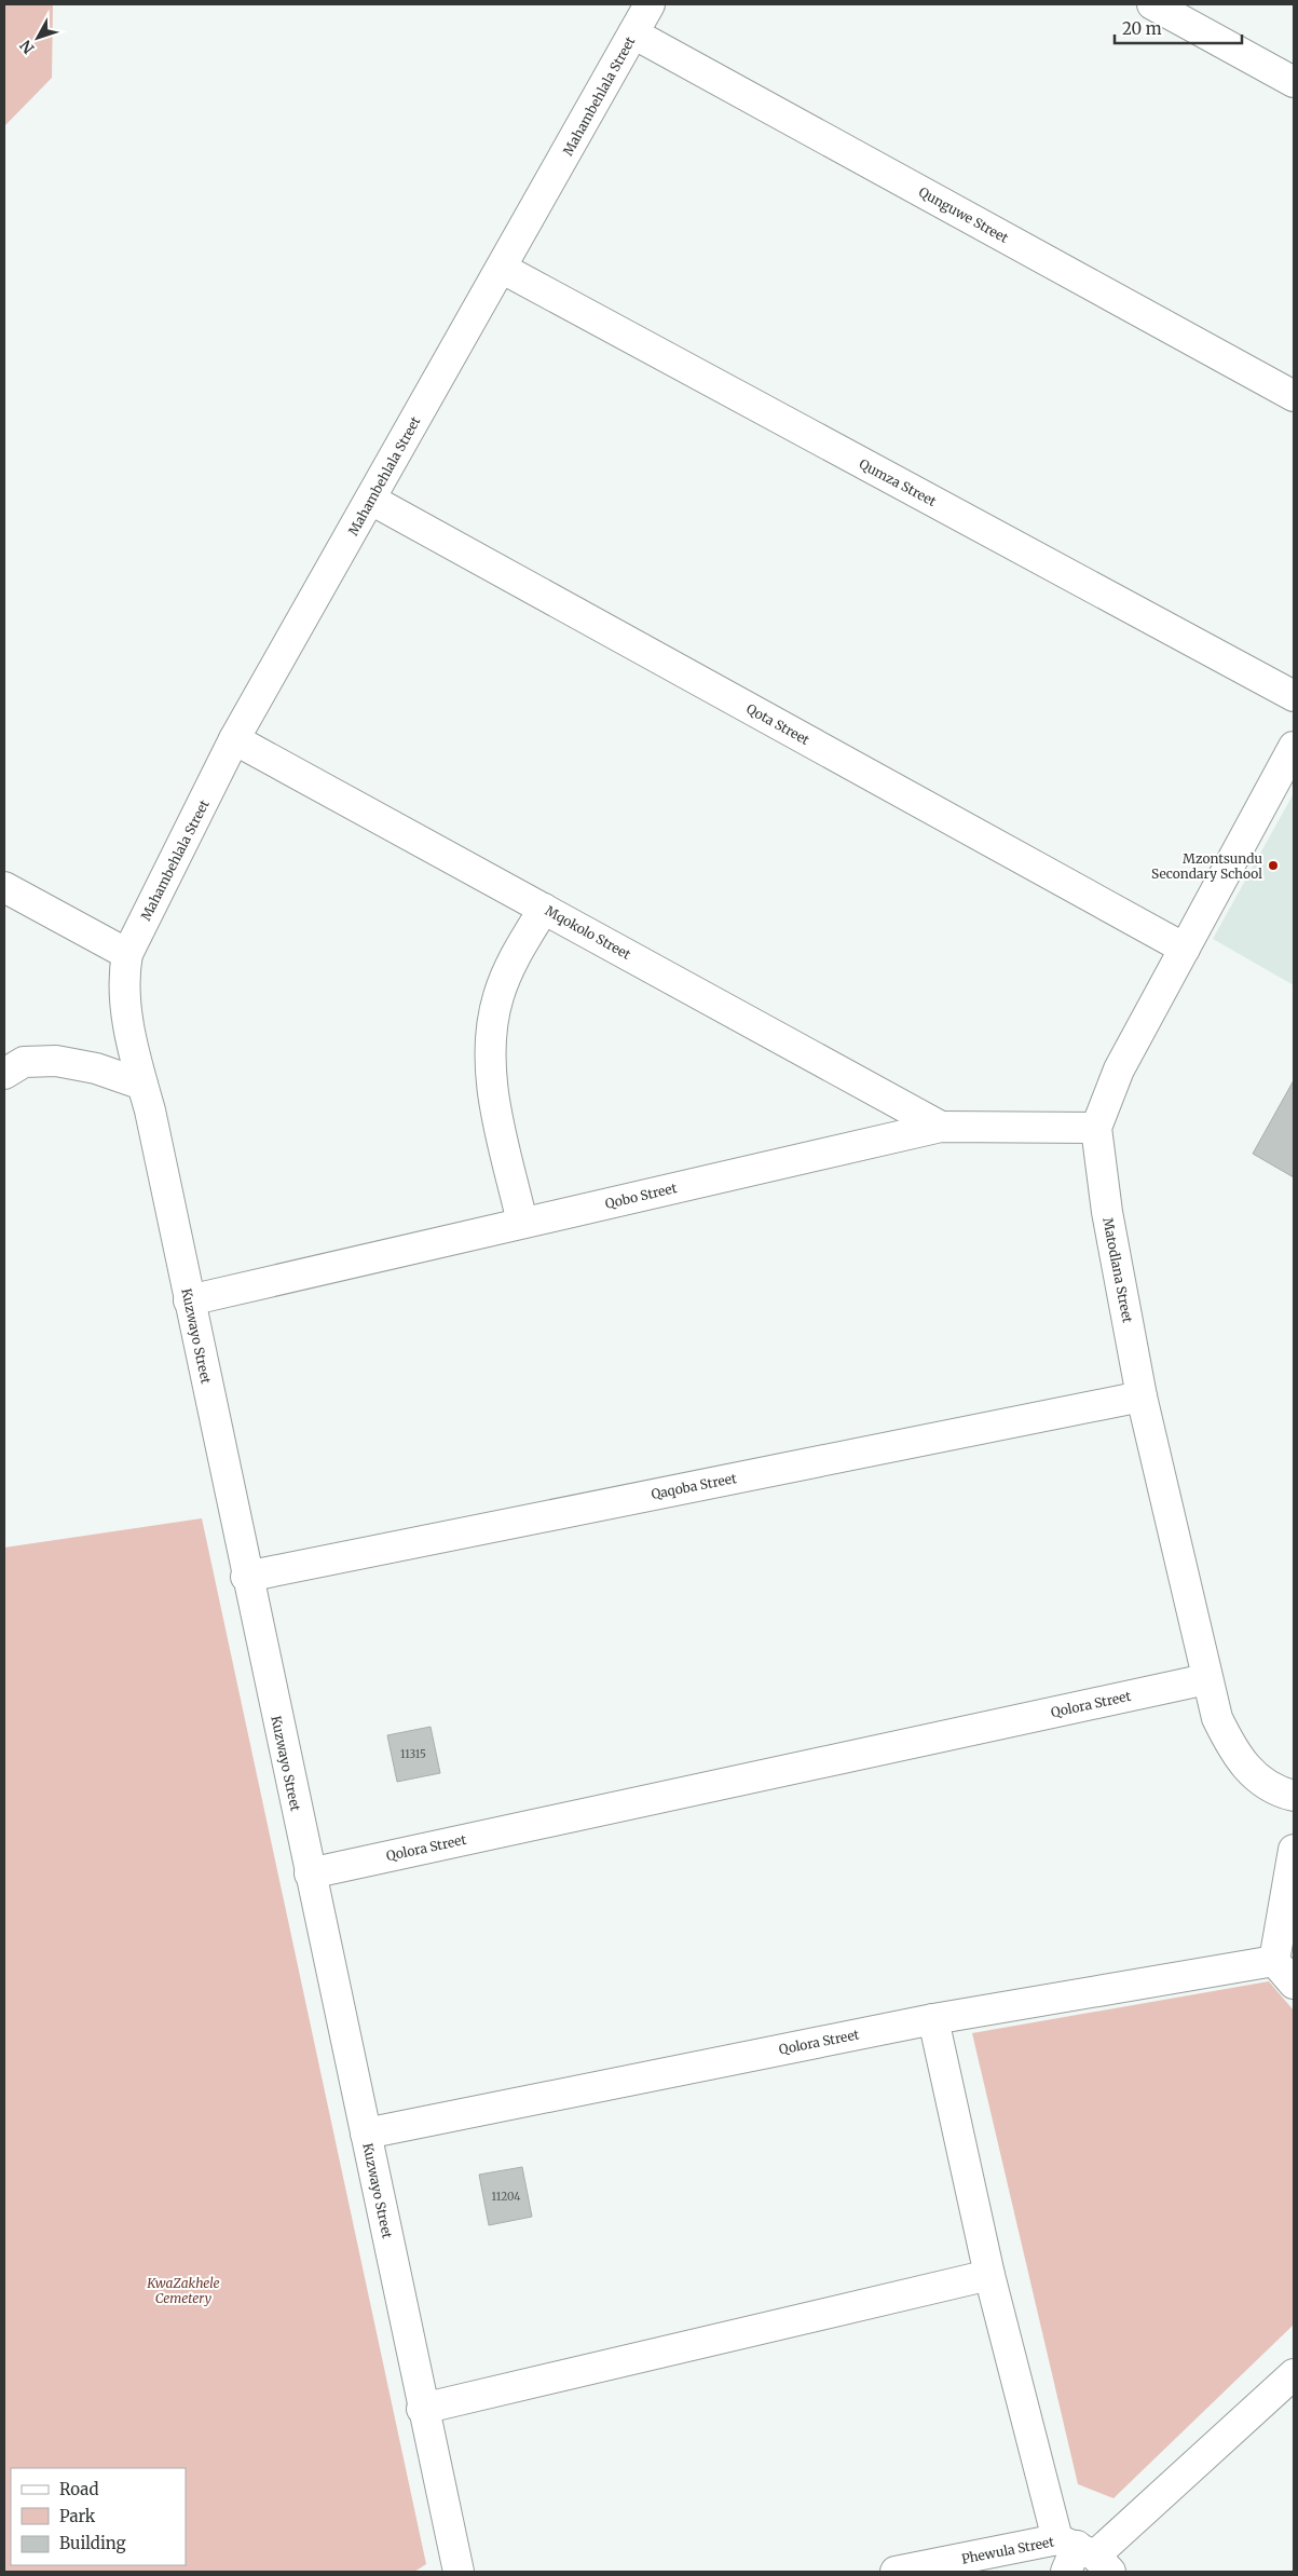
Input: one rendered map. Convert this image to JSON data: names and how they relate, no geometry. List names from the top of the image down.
{
  "streets": {
    "street": [
      "Mahambehlala Street",
      "Qunguwe Street",
      "Qumza Street",
      "Qota Street",
      "Mqokolo Street",
      "Qobo Street",
      "Matodlana Street",
      "Kuzwayo Street",
      "Qaqoba Street",
      "Qolora Street",
      "Phewula Street"
    ]
  },
  "crossings": [
    ["Mahambehlala Street", "Qunguwe Street"],
    ["Mahambehlala Street", "Qumza Street"],
    ["Mahambehlala Street", "Qota Street"],
    ["Mahambehlala Street", "Mqokolo Street"],
    ["Mahambehlala Street", "Kuzwayo Street"],
    ["Qota Street", "Matodlana Street"],
    ["Mqokolo Street", "Qobo Street"],
    ["Qobo Street", "Matodlana Street"],
    ["Qobo Street", "Kuzwayo Street"],
    ["Matodlana Street", "Qaqoba Street"],
    ["Matodlana Street", "Qolora Street"],
    ["Kuzwayo Street", "Qaqoba Street"],
    ["Kuzwayo Street", "Qolora Street"]
  ],
  "parks": ["KwaZakhele Cemetery"],
  "places": ["Mzontsundu Secondary School"],
  "house_numbers": ["11315", "11204"],
  "legend": ["Road", "Park", "Building"],
  "scale_bar": "20 m",
  "north": "bottom left"
}
